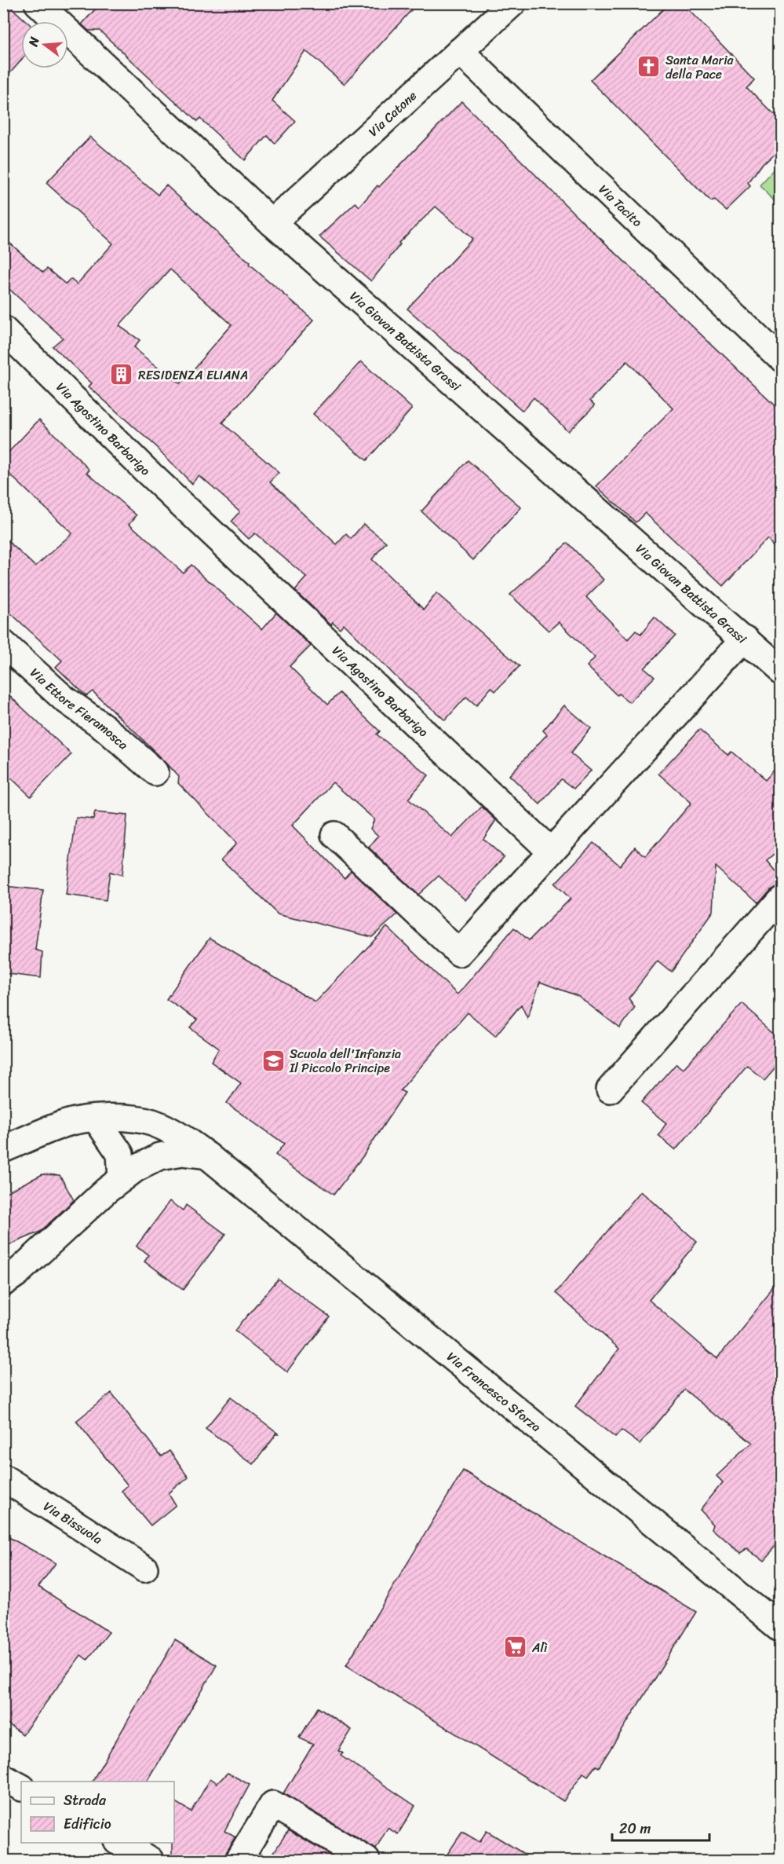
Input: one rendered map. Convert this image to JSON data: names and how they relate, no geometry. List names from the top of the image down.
{
  "streets": {
    "street": [
      "Via Catone",
      "Via Tacito",
      "Via Giovan Battista Grassi",
      "Via Agostino Barbarigo",
      "Via Ettore Fieramosca",
      "Via Francesco Sforza",
      "Via Bissuola"
    ]
  },
  "crossings": [
    ["Via Catone", "Via Tacito"],
    ["Via Catone", "Via Giovan Battista Grassi"]
  ],
  "places": {
    "church": ["Santa Maria della Pace"],
    "building": ["RESIDENZA ELIANA"],
    "school or university": ["Scuola dell'Infanzia Il Piccolo Principe"],
    "supermarket": ["Alì"]
  },
  "legend": ["Strada", "Edificio"],
  "scale_bar": "20 m",
  "north": "left"
}
